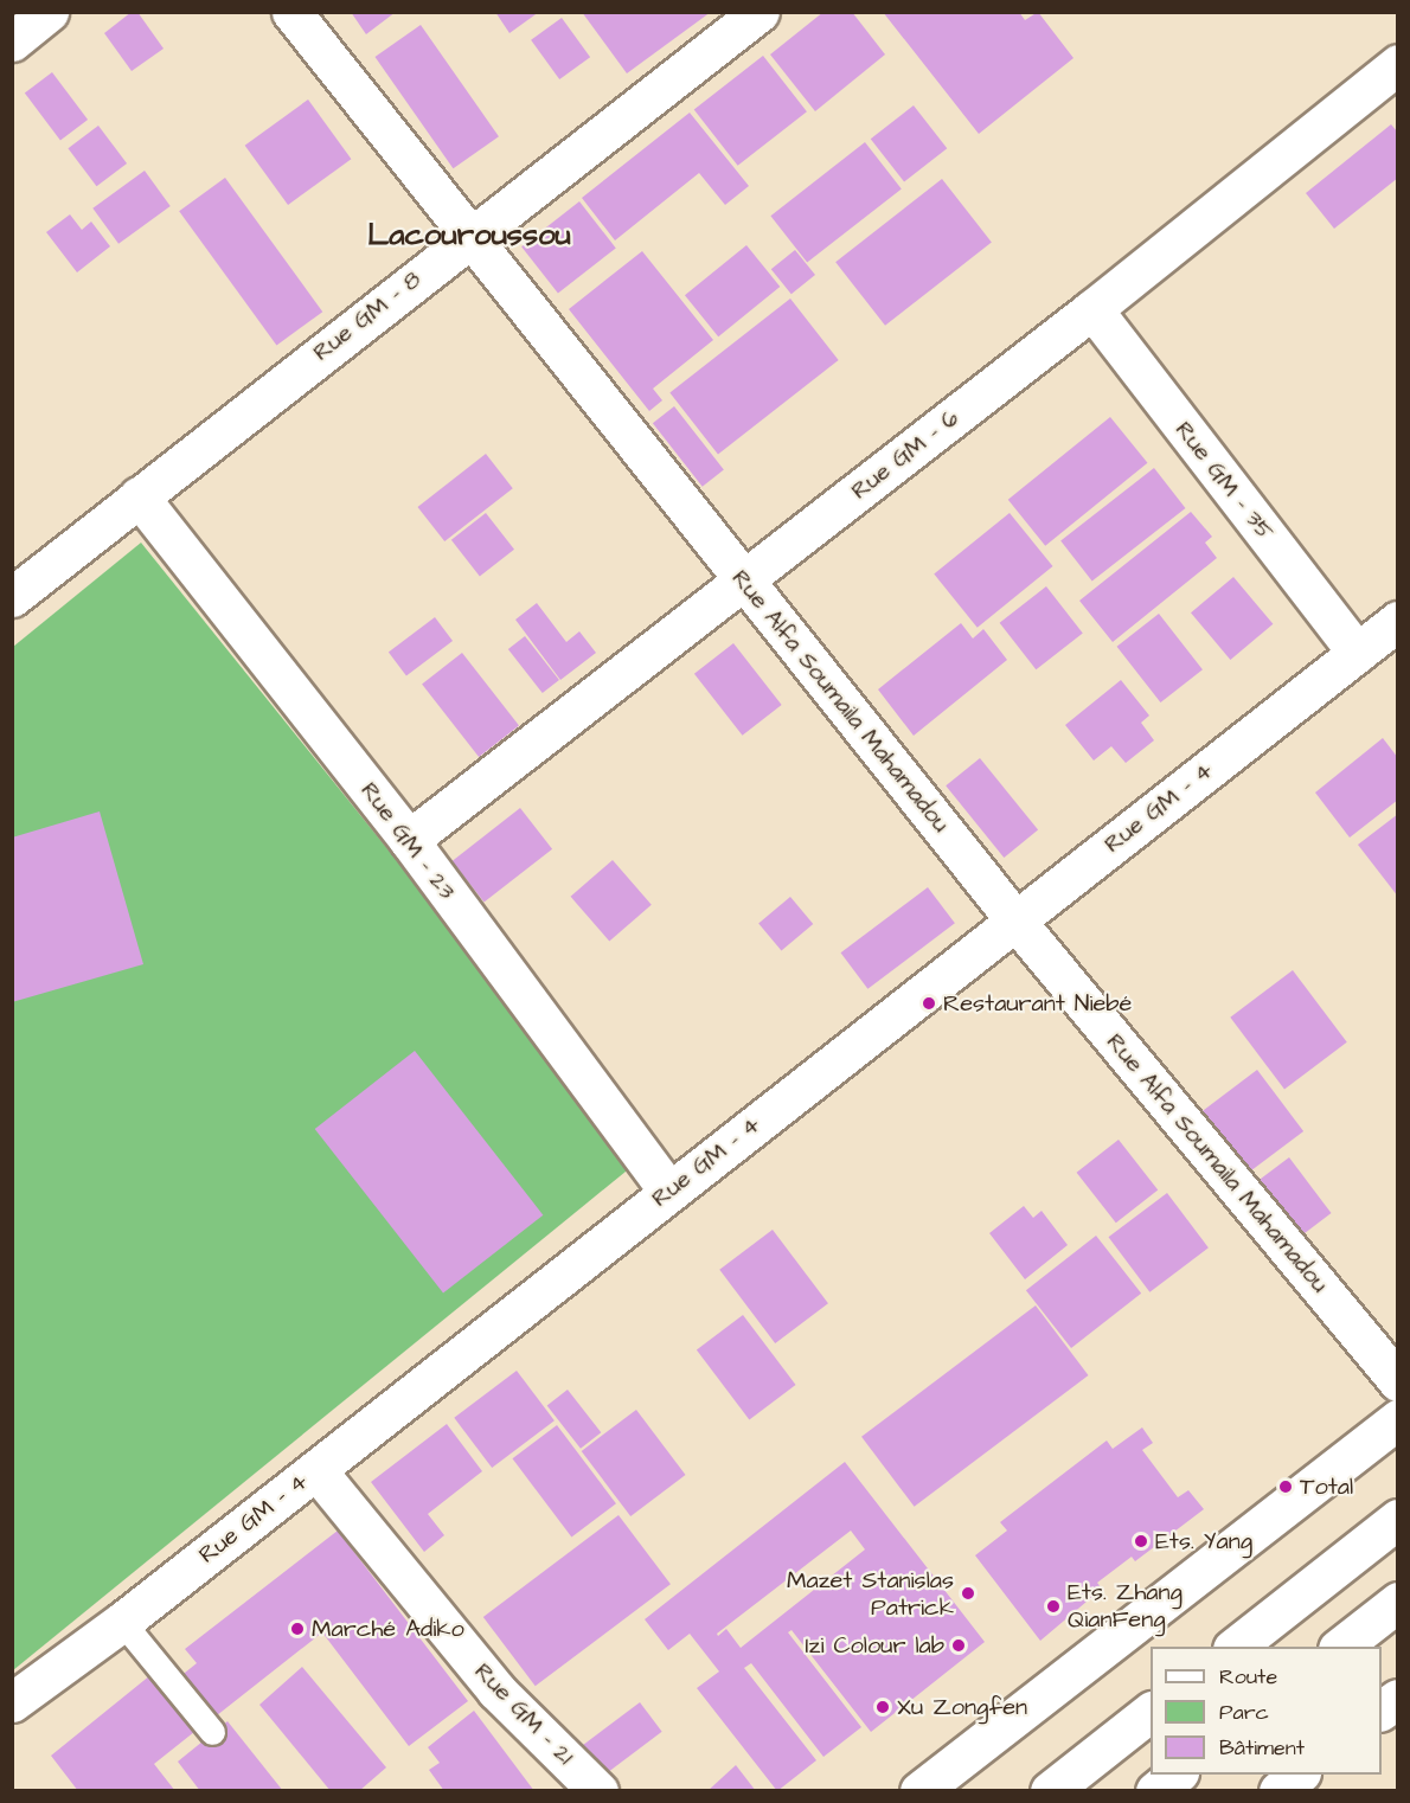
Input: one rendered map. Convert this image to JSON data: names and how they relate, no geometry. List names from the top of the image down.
{
  "streets": {
    "main road": [
      "Rue GM - 8",
      "Rue GM - 6",
      "Rue GM - 35",
      "Rue Alfa Soumaila Mahamadou",
      "Rue GM - 4",
      "Rue GM - 23",
      "Rue GM - 21"
    ]
  },
  "crossings": [
    ["Rue GM - 8", "Rue Alfa Soumaila Mahamadou"],
    ["Rue GM - 8", "Rue GM - 23"],
    ["Rue GM - 6", "Rue GM - 35"],
    ["Rue GM - 6", "Rue Alfa Soumaila Mahamadou"],
    ["Rue GM - 6", "Rue GM - 23"],
    ["Rue GM - 35", "Rue GM - 4"],
    ["Rue Alfa Soumaila Mahamadou", "Rue GM - 4"],
    ["Rue GM - 4", "Rue GM - 23"],
    ["Rue GM - 4", "Rue GM - 21"]
  ],
  "districts": ["Lacouroussou"],
  "places": [
    "Restaurant Niebé",
    "Total",
    "Ets. Yang",
    "Mazet Stanislas Patrick",
    "Ets. Zhang QianFeng",
    "Marché Adiko",
    "Izi Colour lab",
    "Xu Zongfen"
  ],
  "legend": ["Route", "Parc", "Bâtiment"]
}
